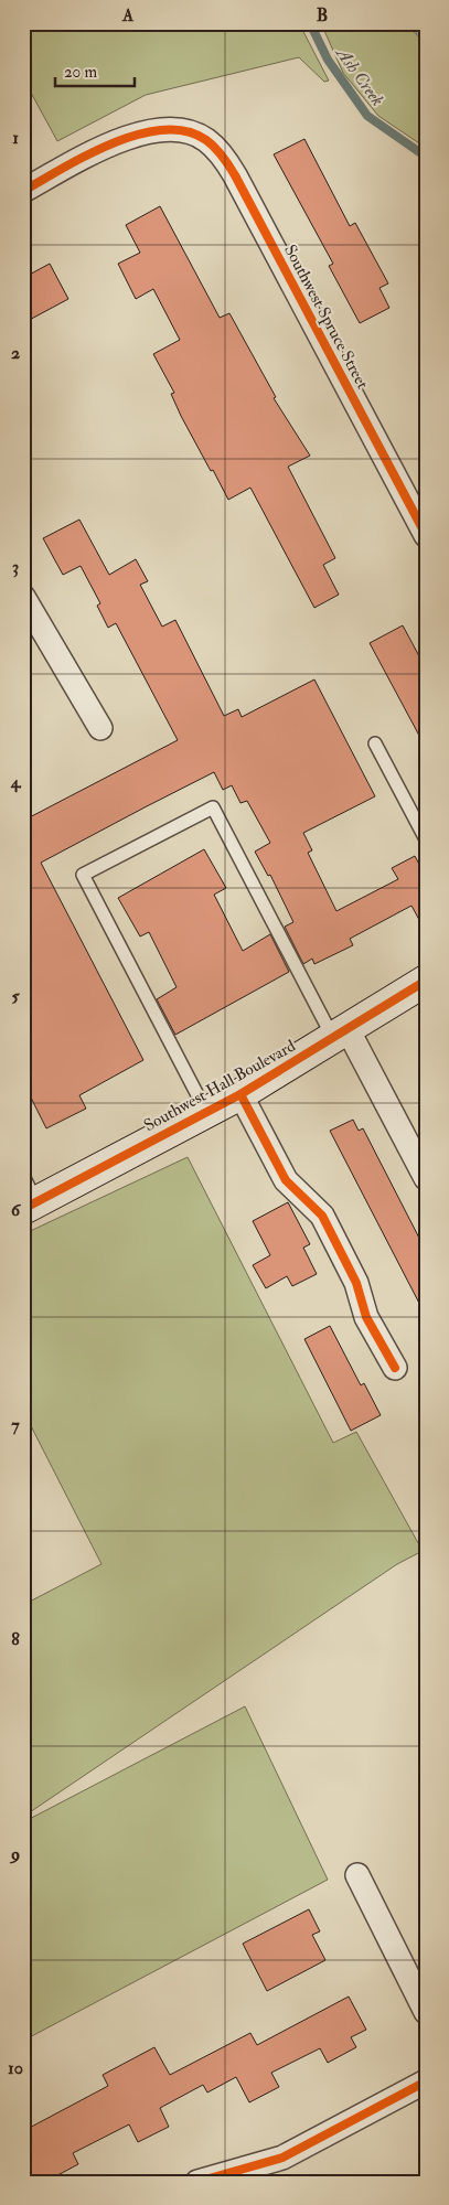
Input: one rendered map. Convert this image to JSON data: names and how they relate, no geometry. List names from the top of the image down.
{
  "streets": {
    "main road": ["Southwest Hall Boulevard"],
    "street": ["Southwest Spruce Street"]
  },
  "water": ["Ash Creek"],
  "scale_bar": "20 m",
  "grid": {
    "columns": ["A", "B"],
    "rows": [
      "1",
      "2",
      "3",
      "4",
      "5",
      "6",
      "7",
      "8",
      "9",
      "10"
    ]
  }
}
